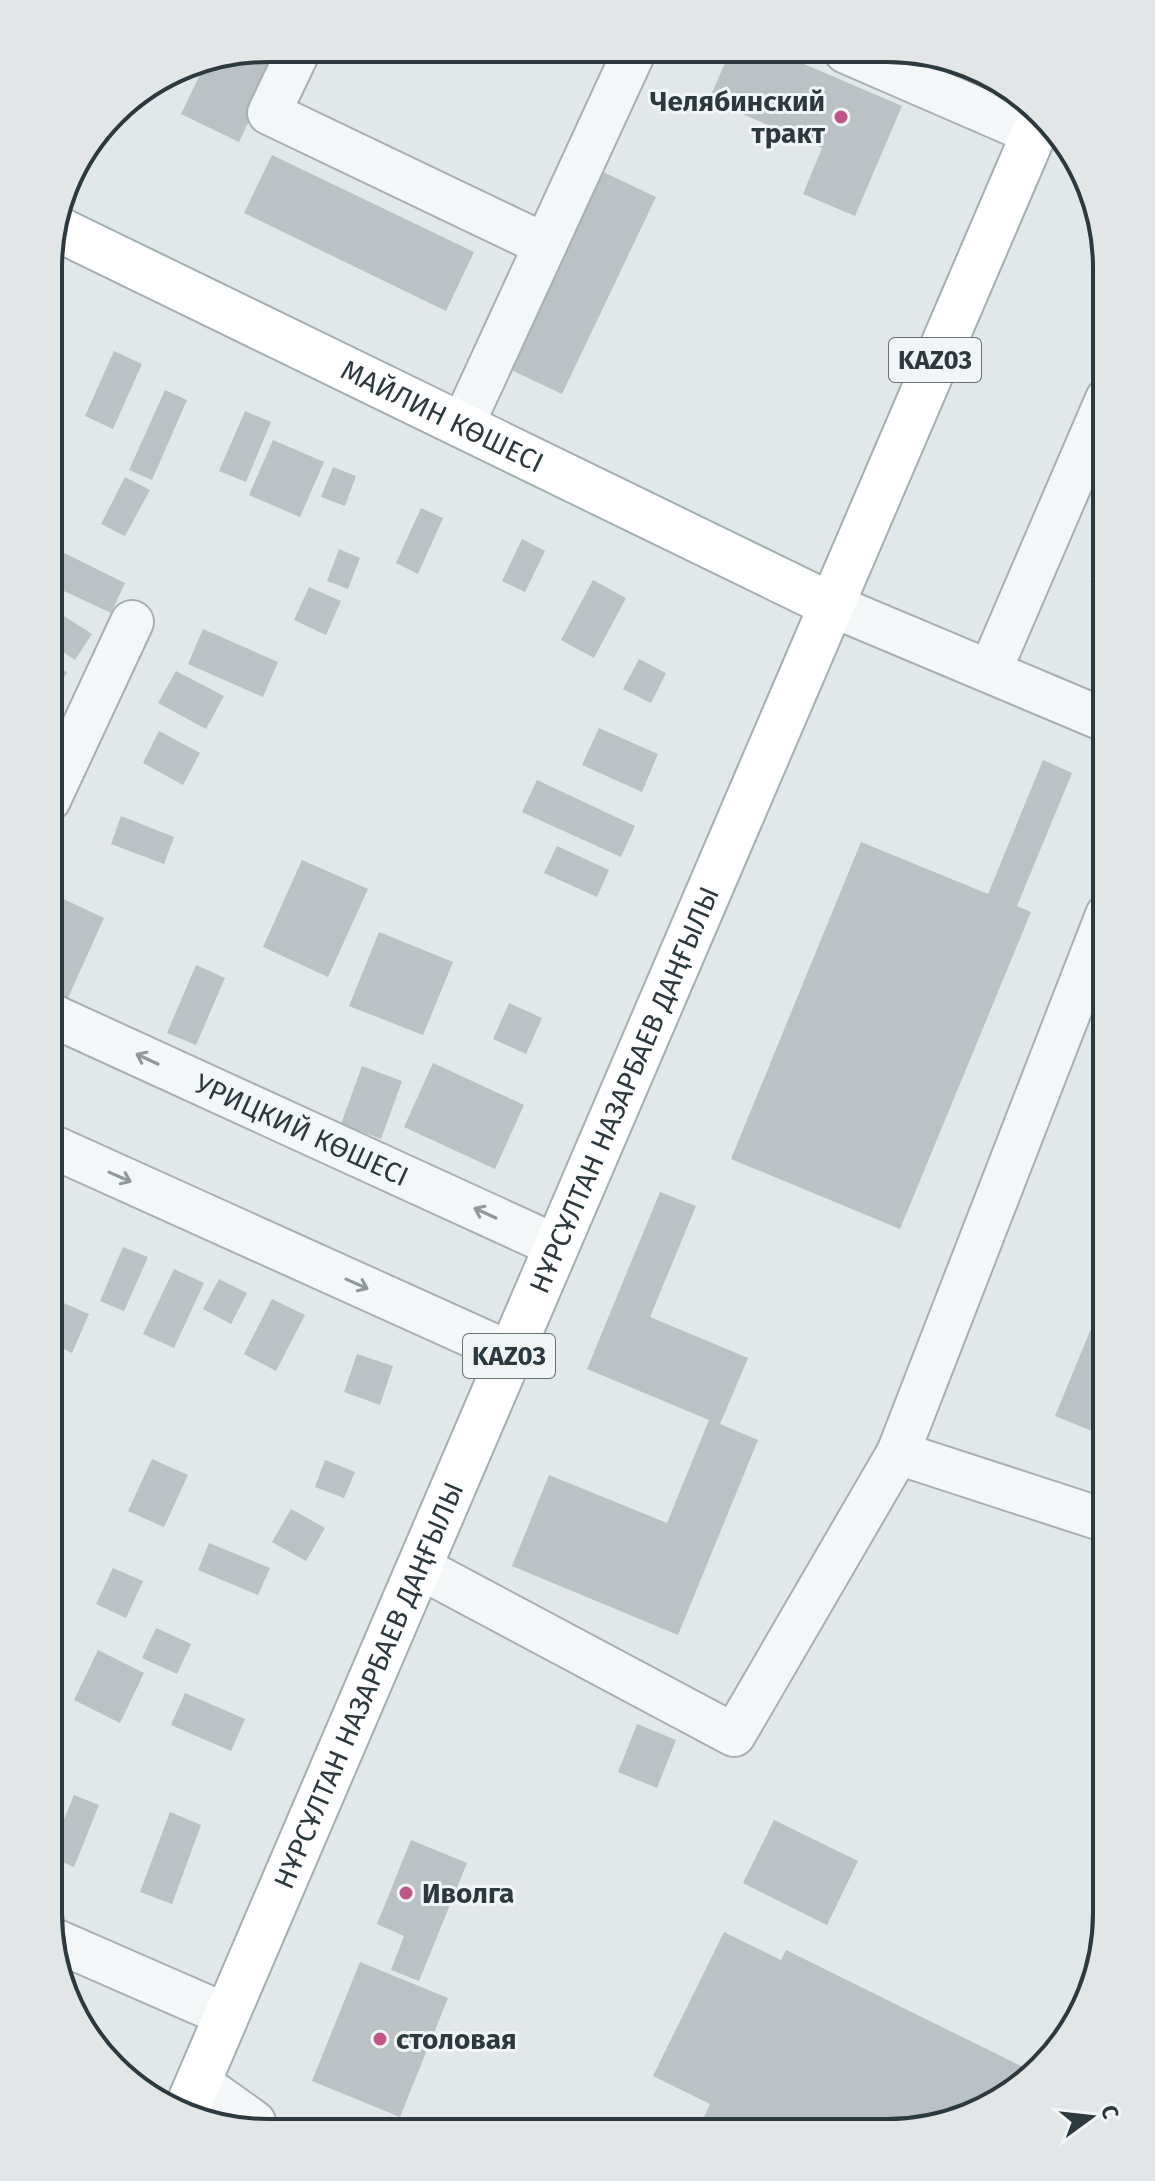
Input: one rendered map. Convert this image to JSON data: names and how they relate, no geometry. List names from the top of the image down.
{
  "streets": {
    "main road": ["KАZ03", "МАЙЛИН КӨШЕСІ", "НҰРСҰЛТАН НАЗАРБАЕВ ДАҢҒЫЛЫ"],
    "street": ["УРИЦКИЙ КӨШЕСІ"]
  },
  "crossings": [
    ["МАЙЛИН КӨШЕСІ", "НҰРСҰЛТАН НАЗАРБАЕВ ДАҢҒЫЛЫ"],
    ["НҰРСҰЛТАН НАЗАРБАЕВ ДАҢҒЫЛЫ", "УРИЦКИЙ КӨШЕСІ"]
  ],
  "places": ["Челябинский тракт", "Иволга", "столовая"],
  "north": "right"
}
